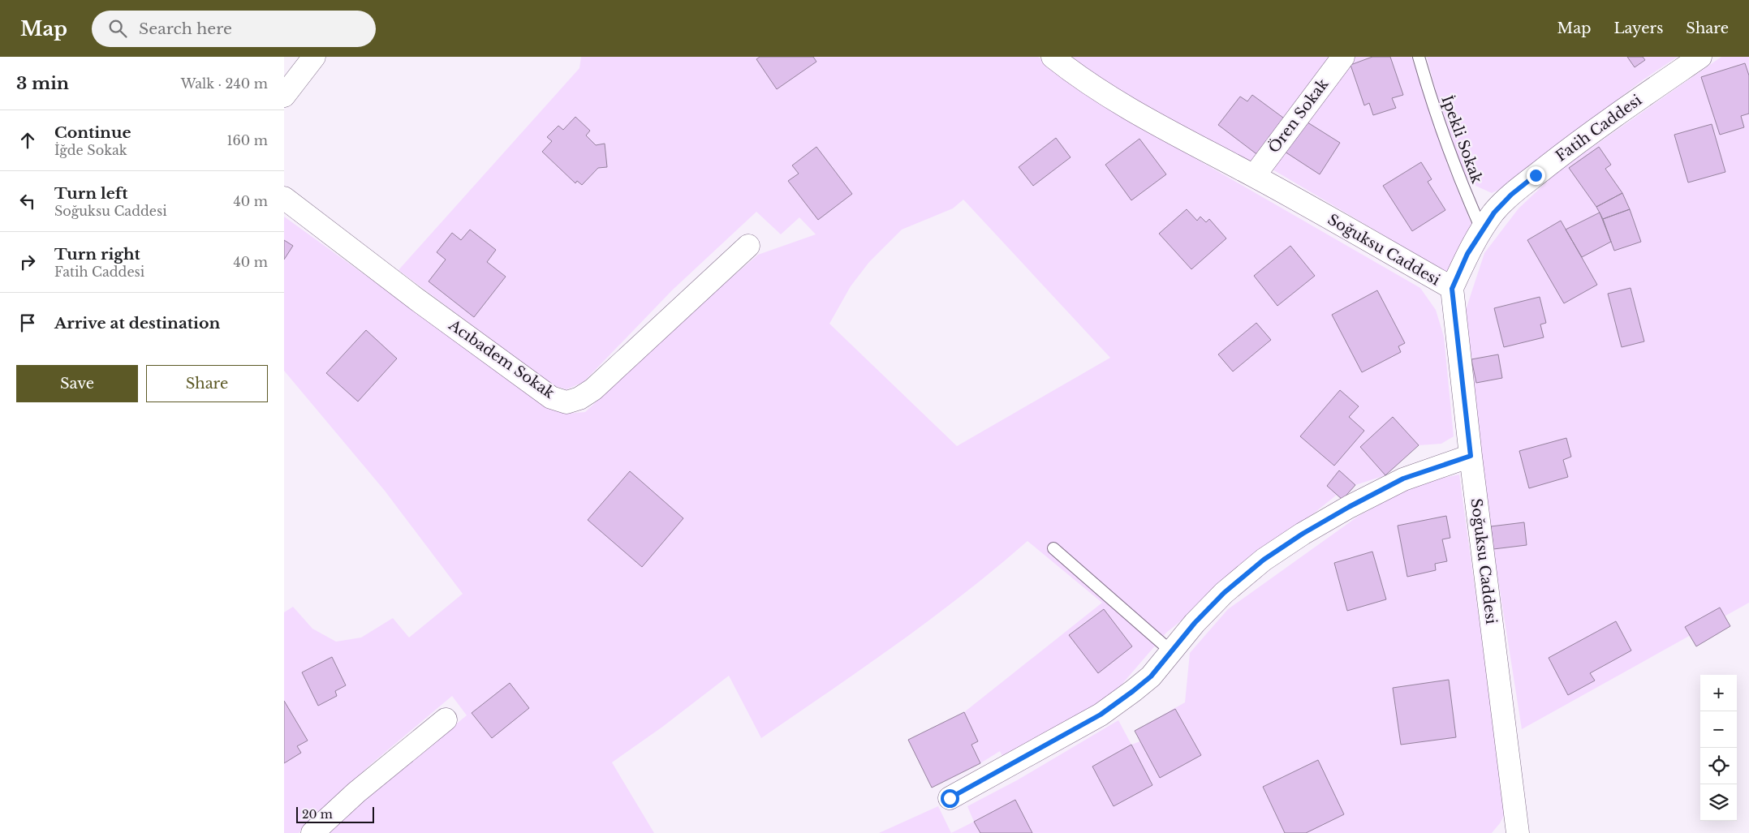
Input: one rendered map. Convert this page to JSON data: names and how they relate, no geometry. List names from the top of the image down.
{
  "streets": {
    "street": [
      "Ören Sokak",
      "Fatih Caddesi",
      "Soğuksu Caddesi",
      "Acıbadem Sokak"
    ],
    "lane": ["İpekli Sokak"]
  },
  "crossings": [
    ["Ören Sokak", "Soğuksu Caddesi"],
    ["Fatih Caddesi", "İpekli Sokak"],
    ["Fatih Caddesi", "Soğuksu Caddesi"]
  ],
  "scale_bar": "20 m",
  "page": {
    "header": "Map",
    "search": "Search here",
    "nav": ["Map", "Layers", "Share"],
    "heading": ["3 min", "Walk · 240 m"],
    "list": [
      ["Continue", "İğde Sokak", "160 m"],
      ["Turn left", "Soğuksu Caddesi", "40 m"],
      ["Turn right", "Fatih Caddesi", "40 m"],
      "Arrive at destination"
    ],
    "buttons": ["Save", "Share"],
    "map_buttons": ["+", "−"],
    "scale": "20 m"
  }
}
